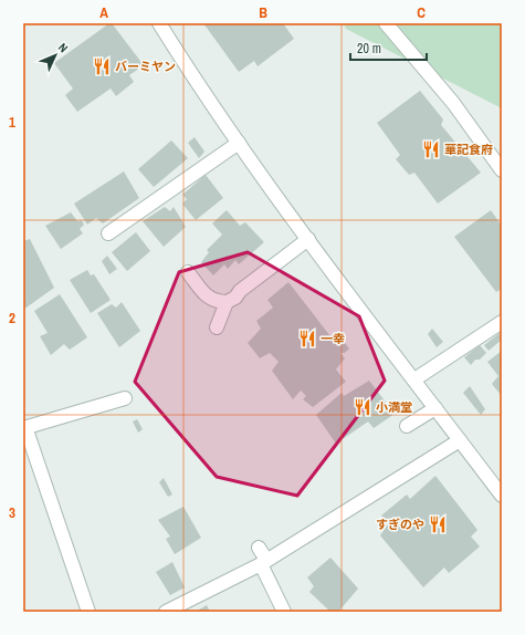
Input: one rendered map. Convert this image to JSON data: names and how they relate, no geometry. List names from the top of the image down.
{
  "places": {
    "restaurant": [
      "バーミヤン",
      "華記食府",
      "一幸",
      "小満堂",
      "すぎのや"
    ]
  },
  "scale_bar": "20 m",
  "north": "top right",
  "grid": {
    "columns": ["A", "B", "C"],
    "rows": ["1", "2", "3"]
  }
}
